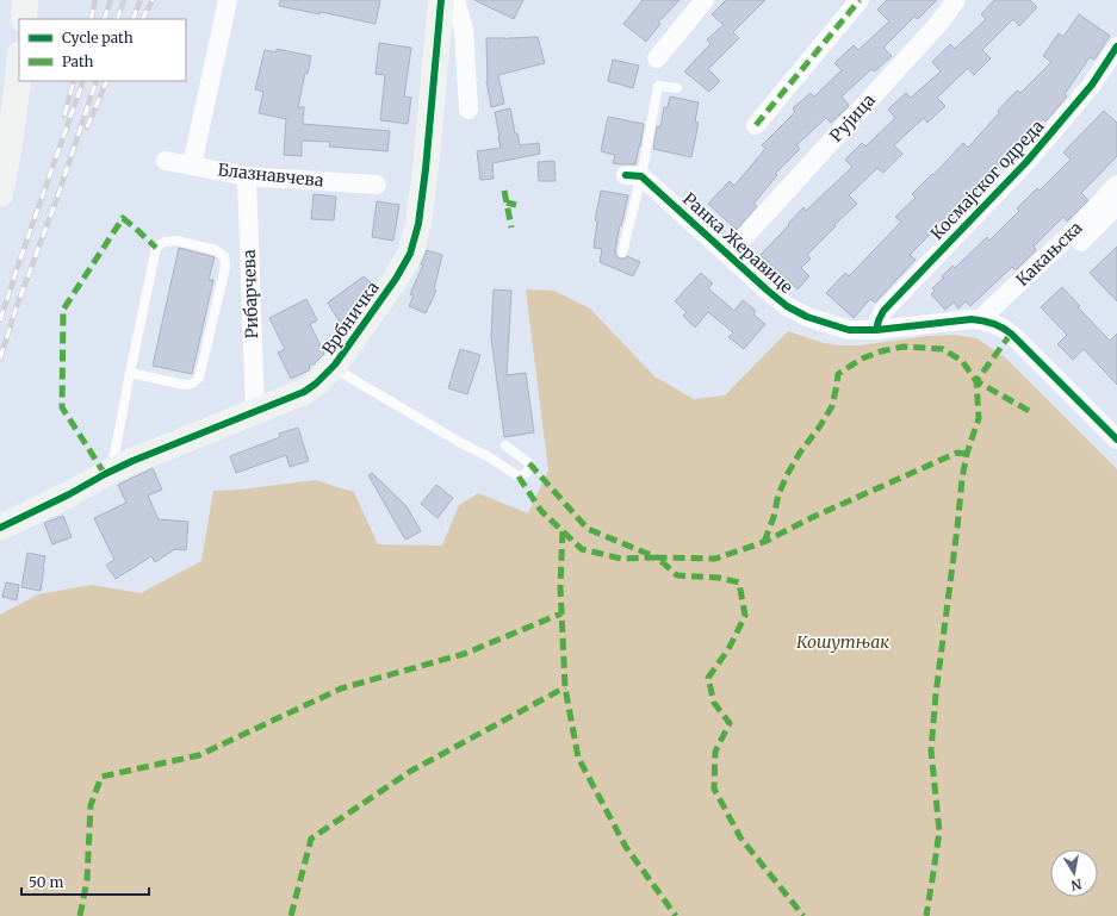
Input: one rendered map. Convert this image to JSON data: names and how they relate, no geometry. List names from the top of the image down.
{
  "streets": {
    "street": [
      "Рујица",
      "Блазнавчева",
      "Космајског одреда",
      "Ранка Жеравице",
      "Какањска",
      "Рибарчева",
      "Врбничка"
    ]
  },
  "crossings": [
    ["Блазнавчева", "Рибарчева"],
    ["Космајског одреда", "Ранка Жеравице"],
    ["Ранка Жеравице", "Какањска"],
    ["Рибарчева", "Врбничка"]
  ],
  "parks": ["Кошутњак"],
  "legend": ["Cycle path", "Path"],
  "scale_bar": "50 m",
  "north": "bottom"
}
